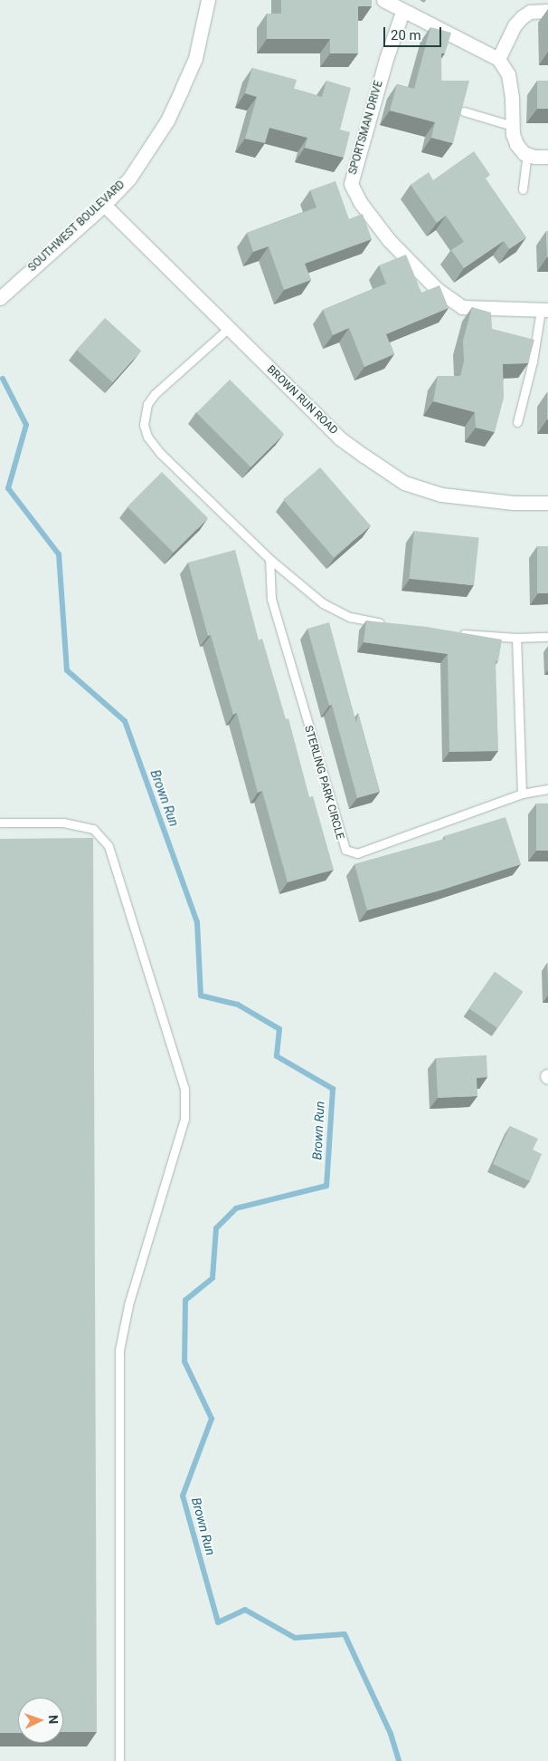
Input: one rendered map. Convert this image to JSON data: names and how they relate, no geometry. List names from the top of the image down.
{
  "streets": {
    "street": ["SPORTSMAN DRIVE", "SOUTHWEST BOULEVARD", "BROWN RUN ROAD"],
    "lane": ["STERLING PARK CIRCLE"]
  },
  "crossings": [
    ["SOUTHWEST BOULEVARD", "BROWN RUN ROAD"]
  ],
  "water": ["Brown Run"],
  "scale_bar": "20 m",
  "north": "right"
}
